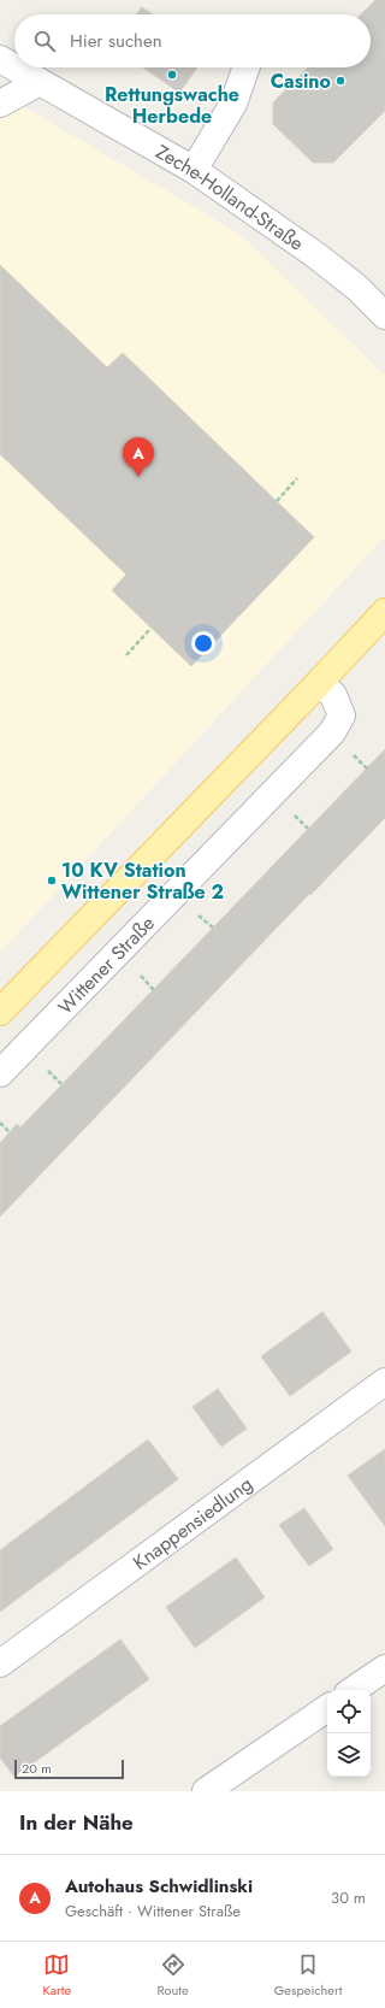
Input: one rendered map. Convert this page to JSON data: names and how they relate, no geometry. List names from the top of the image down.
{
  "streets": {
    "street": ["Zeche-Holland-Straße", "Wittener Straße", "Knappensiedlung"]
  },
  "places": ["Rettungswache Herbede", "Casino", "10 KV Station Wittener Straße 2"],
  "scale_bar": "20 m",
  "page": {
    "search": "Hier suchen",
    "pins": "A",
    "scale": "20 m",
    "heading": "In der Nähe",
    "list": [
      {
        "mark": "A",
        "name": "Autohaus Schwidlinski",
        "note": "Geschäft · Wittener Straße",
        "value": "30 m"
      }
    ],
    "nav": ["Karte", "Route", "Gespeichert"]
  }
}
